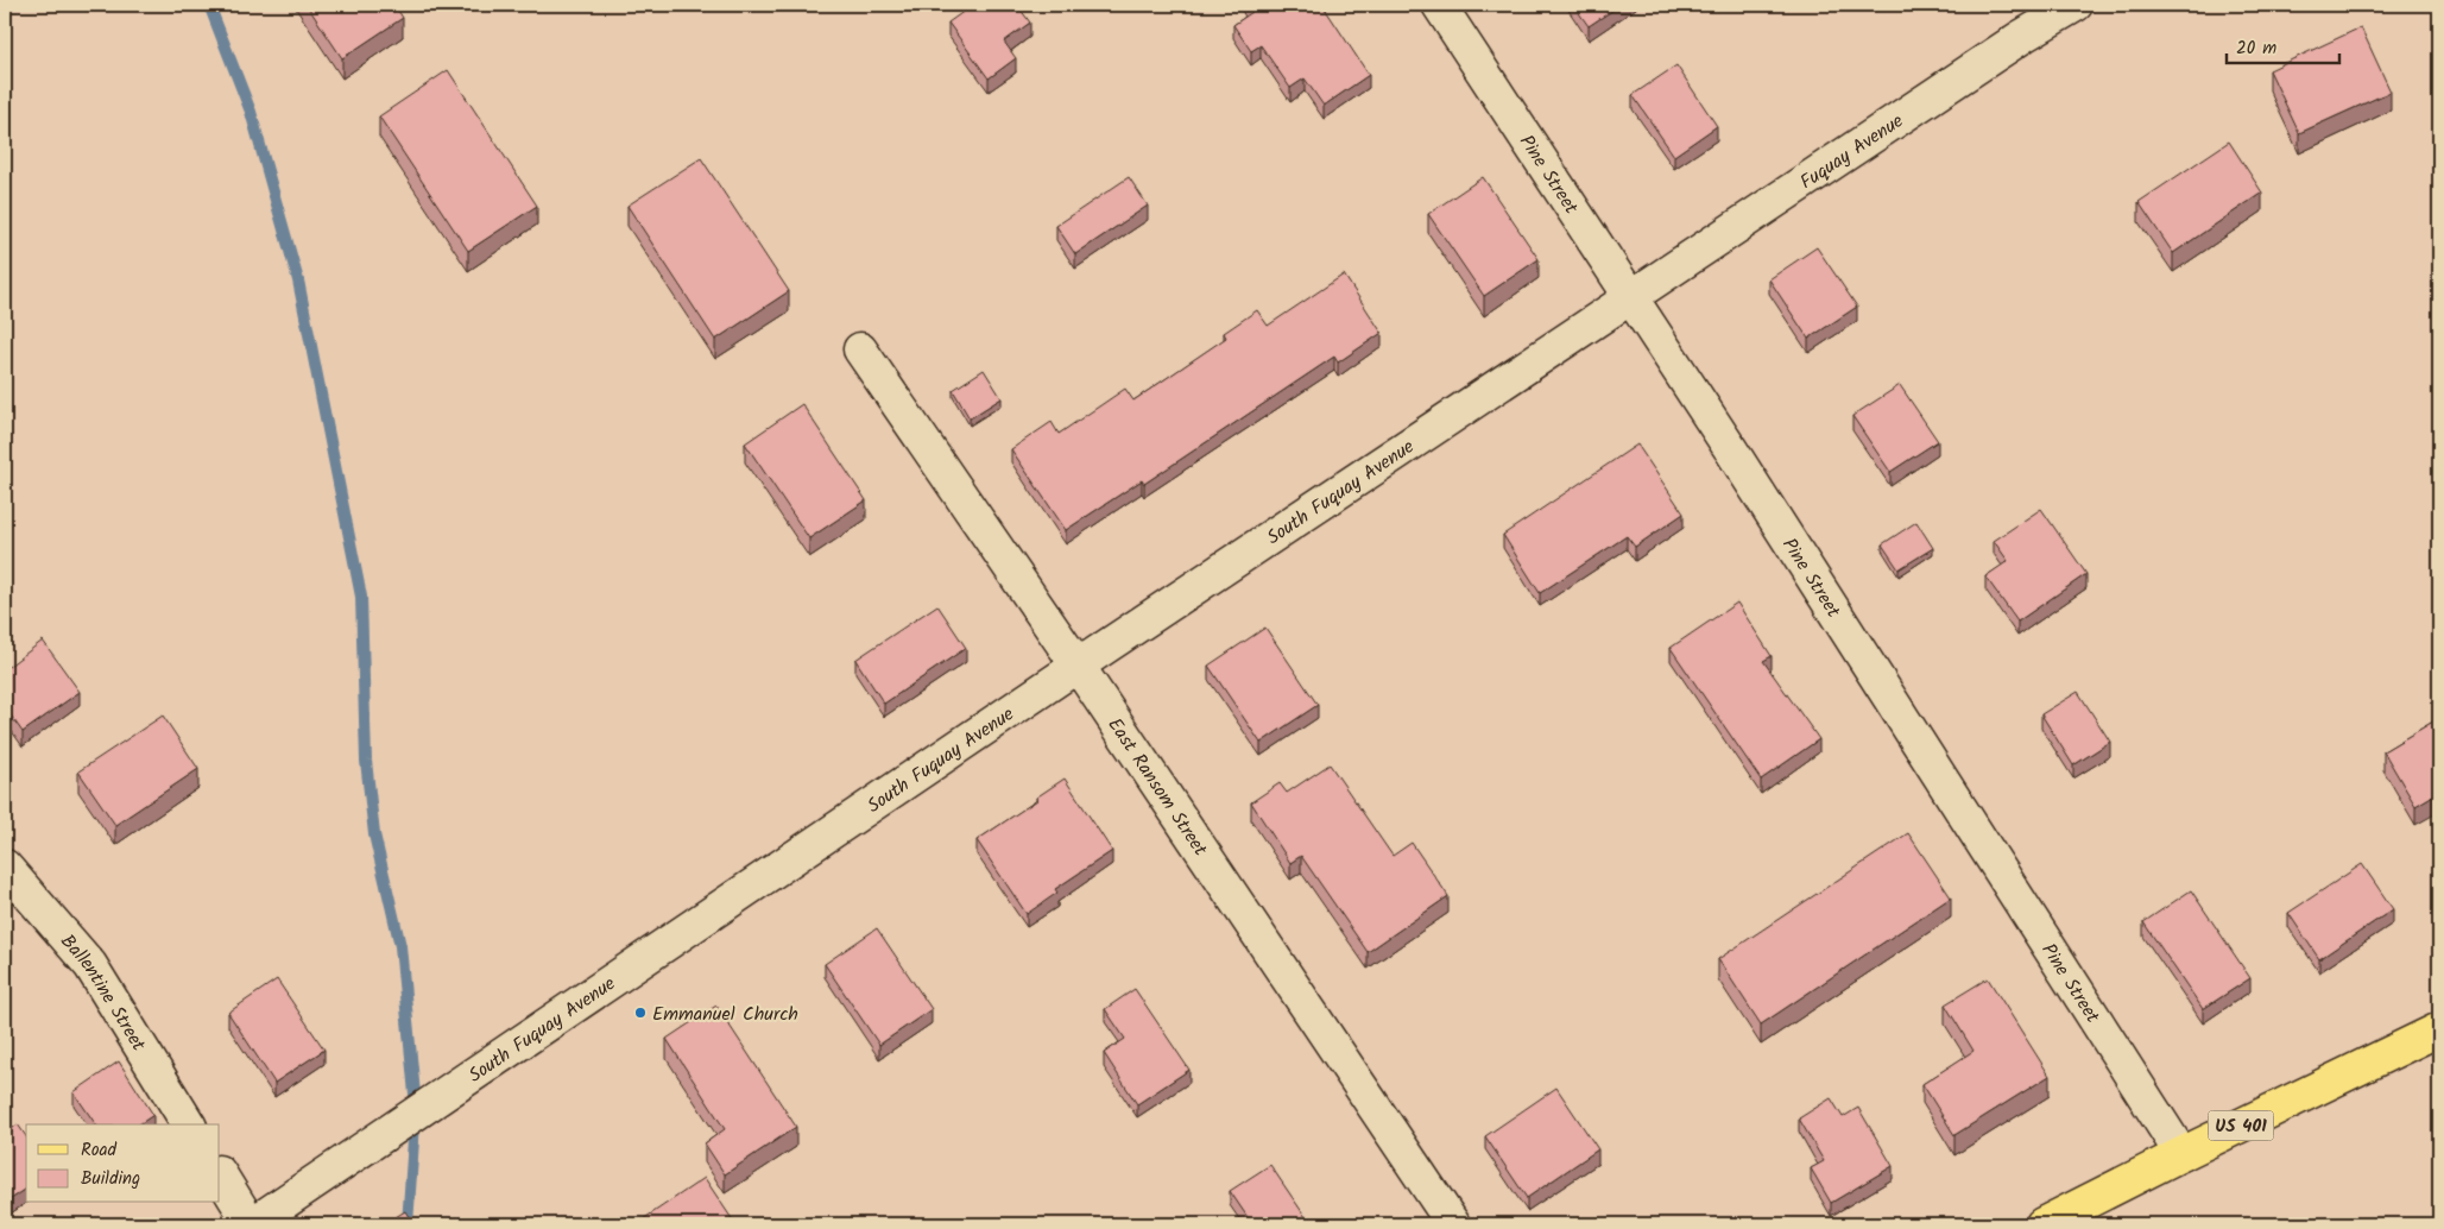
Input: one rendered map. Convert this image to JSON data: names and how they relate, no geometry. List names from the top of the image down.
{
  "streets": {
    "main road": ["US 401"],
    "street": [
      "Fuquay Avenue",
      "Pine Street",
      "South Fuquay Avenue",
      "East Ransom Street",
      "Ballentine Street"
    ]
  },
  "crossings": [
    ["Fuquay Avenue", "Pine Street"],
    ["Fuquay Avenue", "South Fuquay Avenue"],
    ["Pine Street", "South Fuquay Avenue"],
    ["Pine Street", "US 401"],
    ["South Fuquay Avenue", "East Ransom Street"]
  ],
  "places": ["Emmanuel Church"],
  "legend": ["Road", "Building"],
  "scale_bar": "20 m"
}
